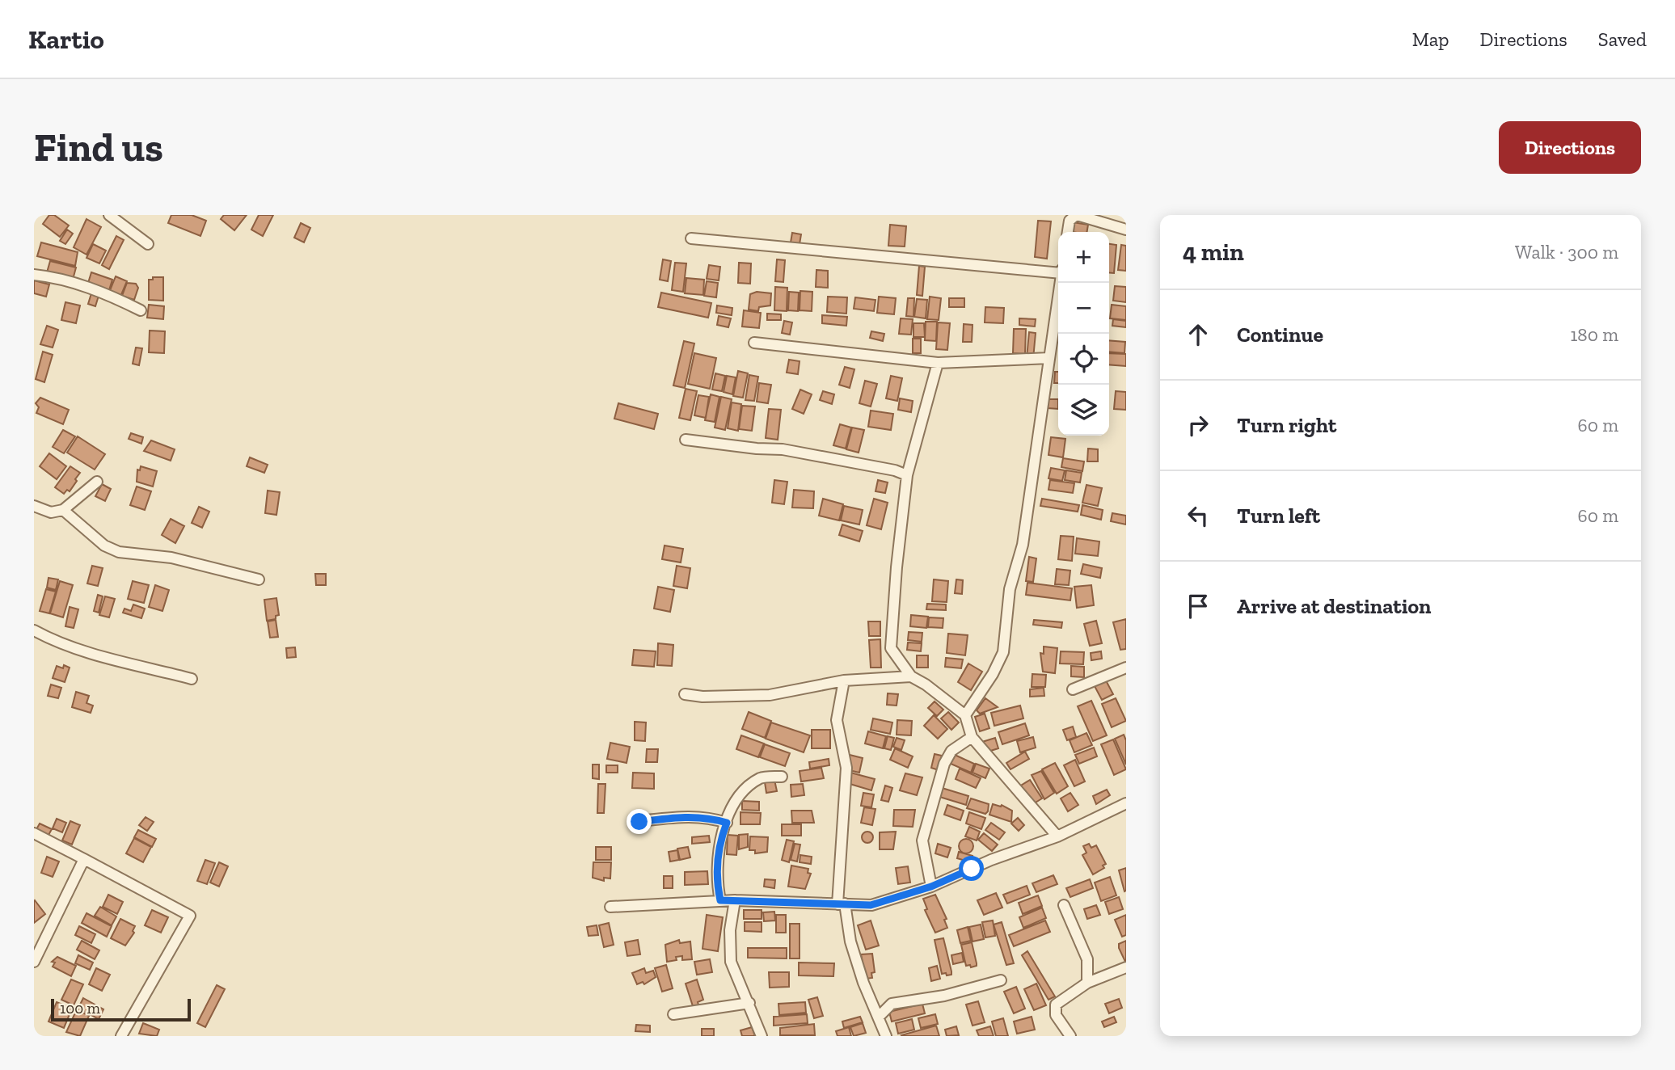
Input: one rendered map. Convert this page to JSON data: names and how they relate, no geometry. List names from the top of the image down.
{
  "scale_bar": "100 m",
  "page": {
    "header": "Kartio",
    "nav": ["Map", "Directions", "Saved"],
    "buttons": "Directions",
    "title": "Find us",
    "heading": ["4 min", "Walk · 300 m"],
    "map_buttons": ["+", "−"],
    "list": [
      ["Continue", "180 m"],
      ["Turn right", "60 m"],
      ["Turn left", "60 m"],
      "Arrive at destination"
    ],
    "scale": "100 m"
  }
}
